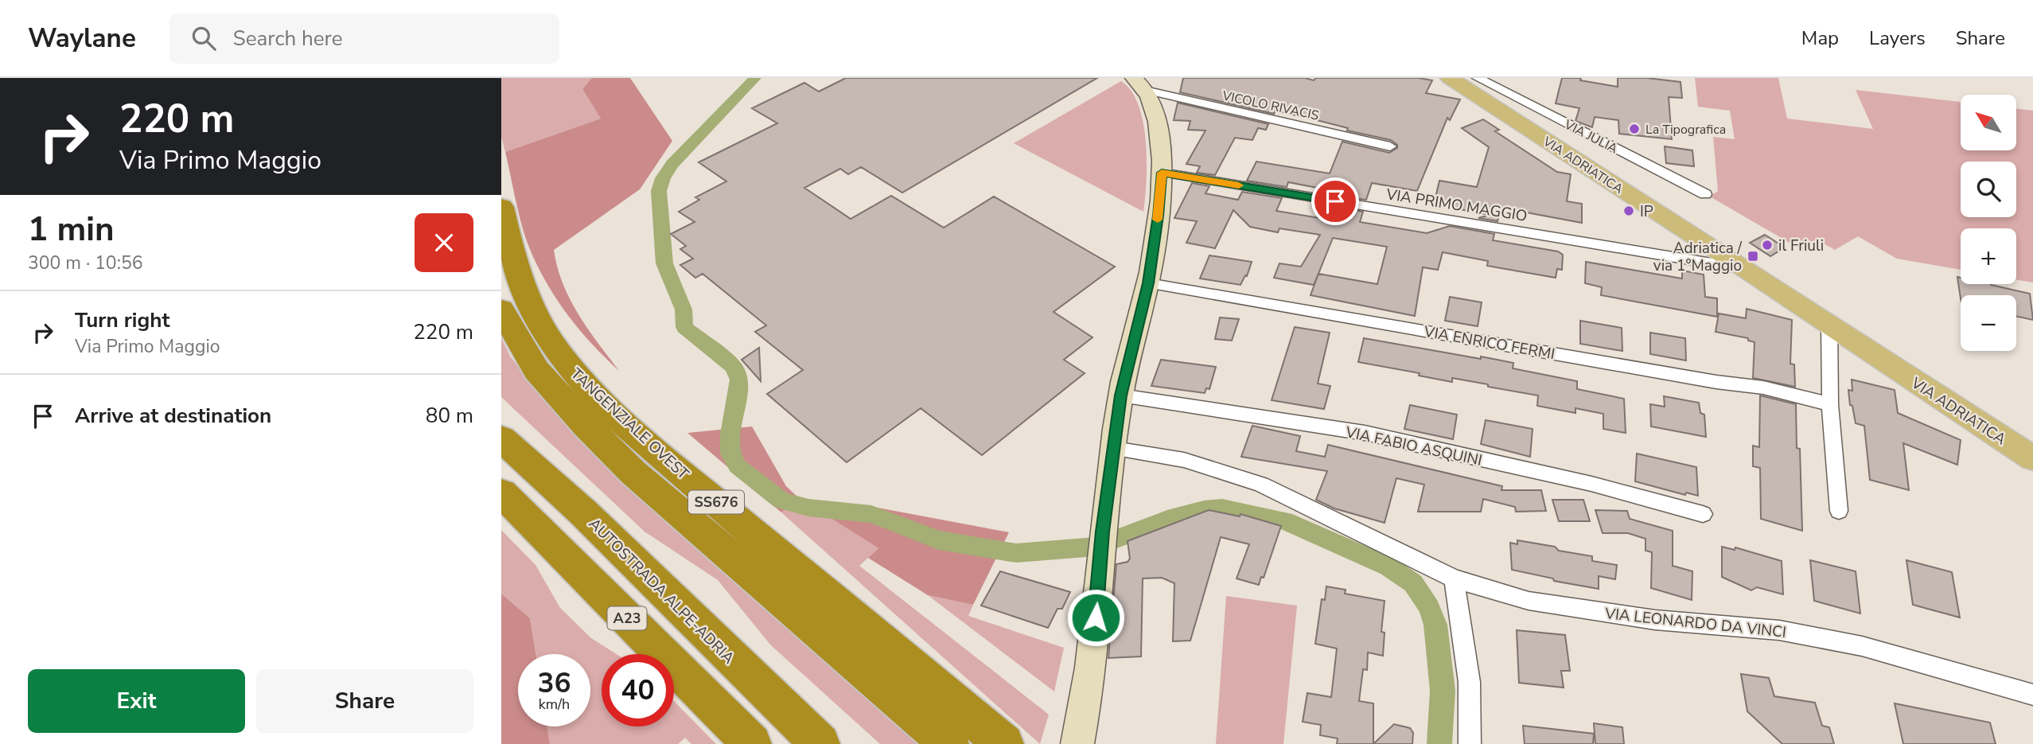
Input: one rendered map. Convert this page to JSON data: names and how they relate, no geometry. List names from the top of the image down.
{
  "streets": {
    "highway": [
      "TANGENZIALE OVEST",
      "SS676",
      "AUTOSTRADA ALPE-ADRIA",
      "A23"
    ],
    "main road": ["VIA ADRIATICA"],
    "street": [
      "VICOLO RIVACIS",
      "VIA JULIA",
      "VIA PRIMO MAGGIO",
      "VIA ENRICO FERMI",
      "VIA FABIO ASQUINI",
      "VIA LEONARDO DA VINCI"
    ]
  },
  "crossings": [
    ["VIA ADRIATICA", "VIA PRIMO MAGGIO"]
  ],
  "places": {
    "other": ["La Tipografica", "IP", "il Friuli"],
    "transit": ["Adriatica / via 1°Maggio"]
  },
  "north": "top left",
  "page": {
    "header": "Waylane",
    "search": "Search here",
    "nav": ["Map", "Layers", "Share"],
    "turn": ["220 m", "Via Primo Maggio"],
    "map_buttons": ["+", "−"],
    "heading": ["1 min", "300 m · 10:56"],
    "list": [
      {
        "name": "Turn right",
        "note": "Via Primo Maggio",
        "value": "220 m"
      },
      {
        "name": "Arrive at destination",
        "value": "80 m"
      }
    ],
    "speed": "36 km/h",
    "limit": "40",
    "buttons": ["Exit", "Share"]
  }
}
